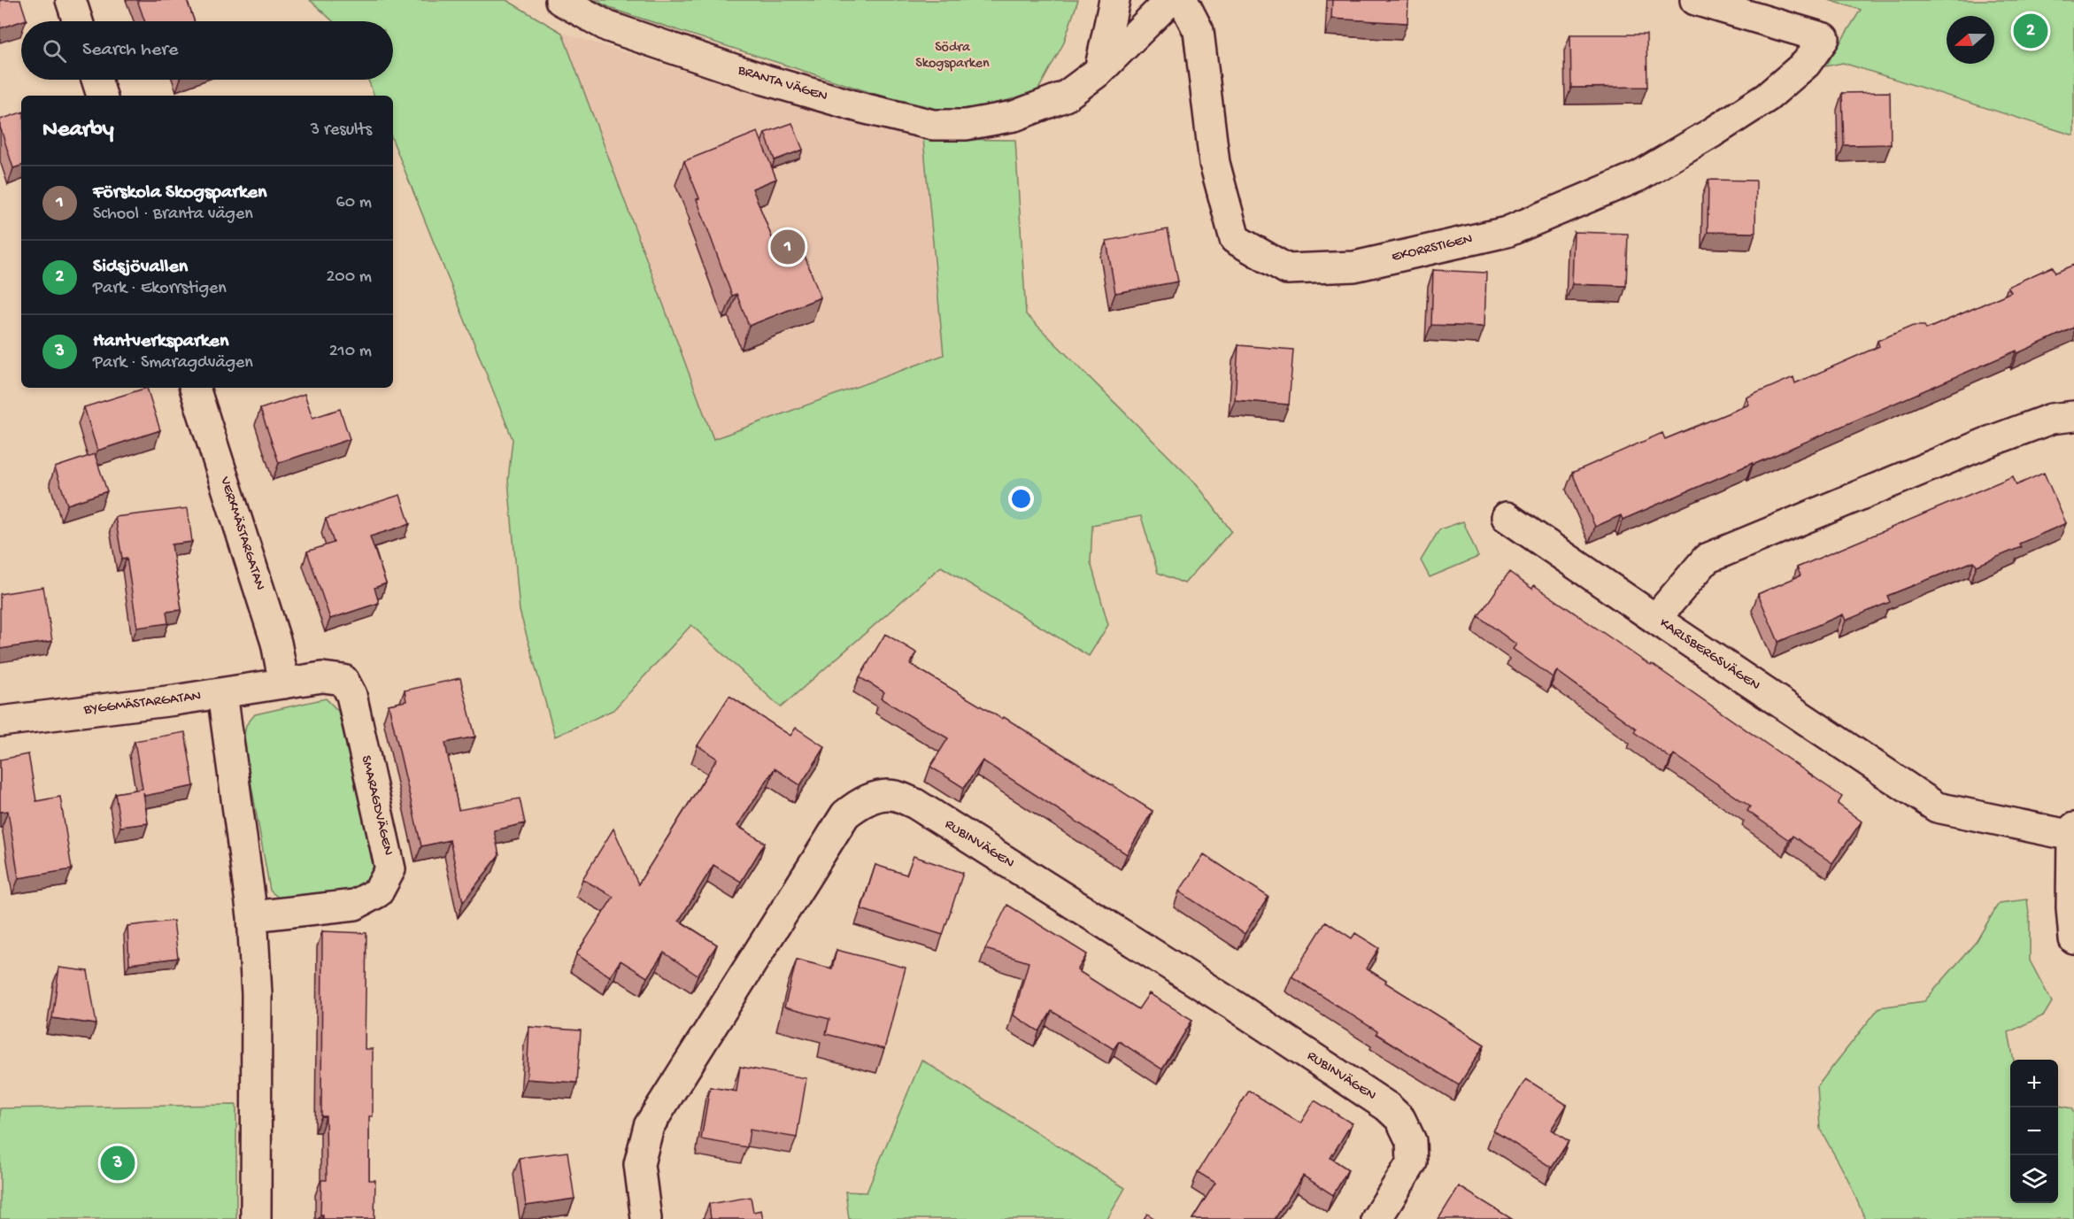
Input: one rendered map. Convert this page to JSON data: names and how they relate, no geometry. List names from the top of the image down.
{
  "streets": {
    "street": [
      "BRANTA VÄGEN",
      "EKORRSTIGEN",
      "VERKMÄSTARGATAN",
      "KARLSBERGSVÄGEN",
      "BYGGMÄSTARGATAN",
      "SMARAGDVÄGEN",
      "RUBINVÄGEN"
    ]
  },
  "crossings": [
    ["VERKMÄSTARGATAN", "BYGGMÄSTARGATAN"],
    ["VERKMÄSTARGATAN", "SMARAGDVÄGEN"],
    ["BYGGMÄSTARGATAN", "SMARAGDVÄGEN"]
  ],
  "parks": ["Södra Skogsparken"],
  "north": "left",
  "page": {
    "pins": ["2", "1", "3"],
    "search": "Search here",
    "heading": ["Nearby", "3 results"],
    "list": [
      {
        "mark": "1",
        "name": "Förskola Skogsparken",
        "note": "School · Branta vägen",
        "value": "60 m"
      },
      {
        "mark": "2",
        "name": "Sidsjövallen",
        "note": "Park · Ekorrstigen",
        "value": "200 m"
      },
      {
        "mark": "3",
        "name": "Hantverksparken",
        "note": "Park · Smaragdvägen",
        "value": "210 m"
      }
    ],
    "map_buttons": ["+", "−"]
  }
}
